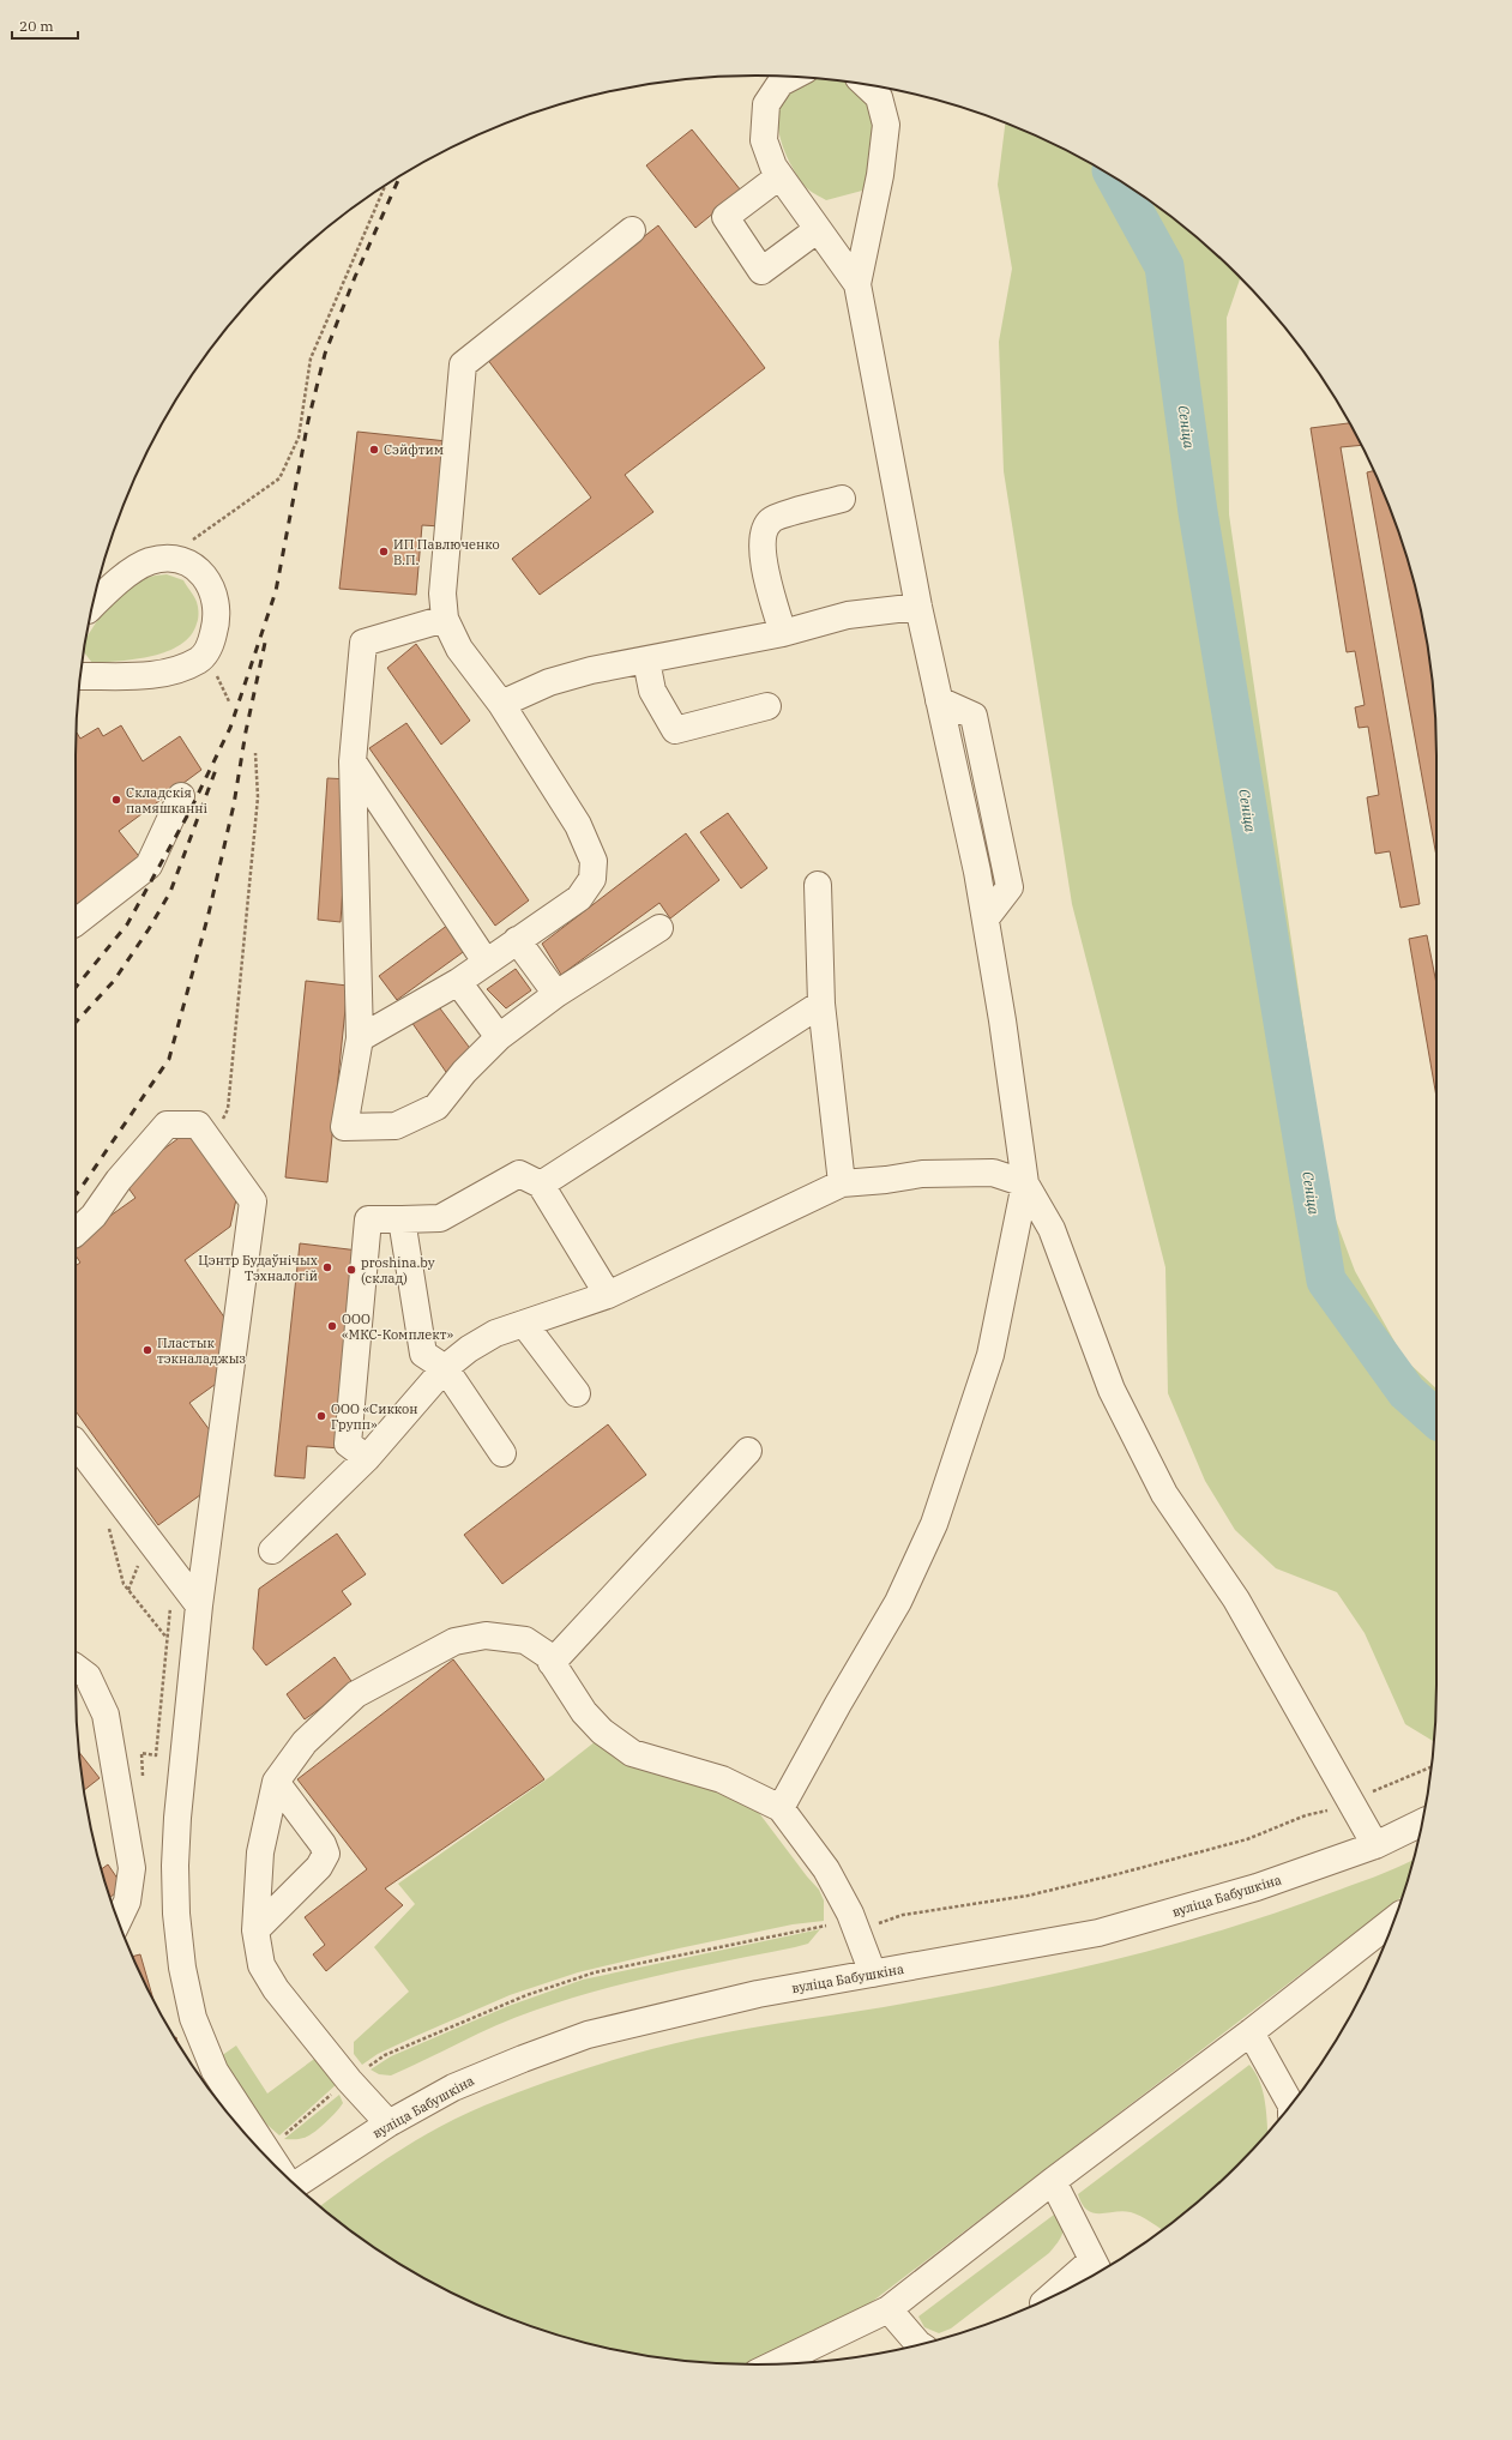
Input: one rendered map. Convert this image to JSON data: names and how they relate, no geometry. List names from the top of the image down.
{
  "streets": {
    "street": ["вуліца Бабушкіна"]
  },
  "water": ["Сеніца"],
  "places": [
    "Сэйфтим",
    "ИП Павлюченко В.П.",
    "Складскія памяшканні",
    "Цэнтр Будаўнічых Тэхналогій",
    "рroshina.by (склад)",
    "ООО «МКС-Комплект»",
    "Пластык тэкналаджыз",
    "ООО «Сиккон Групп»"
  ],
  "scale_bar": "20 m"
}
